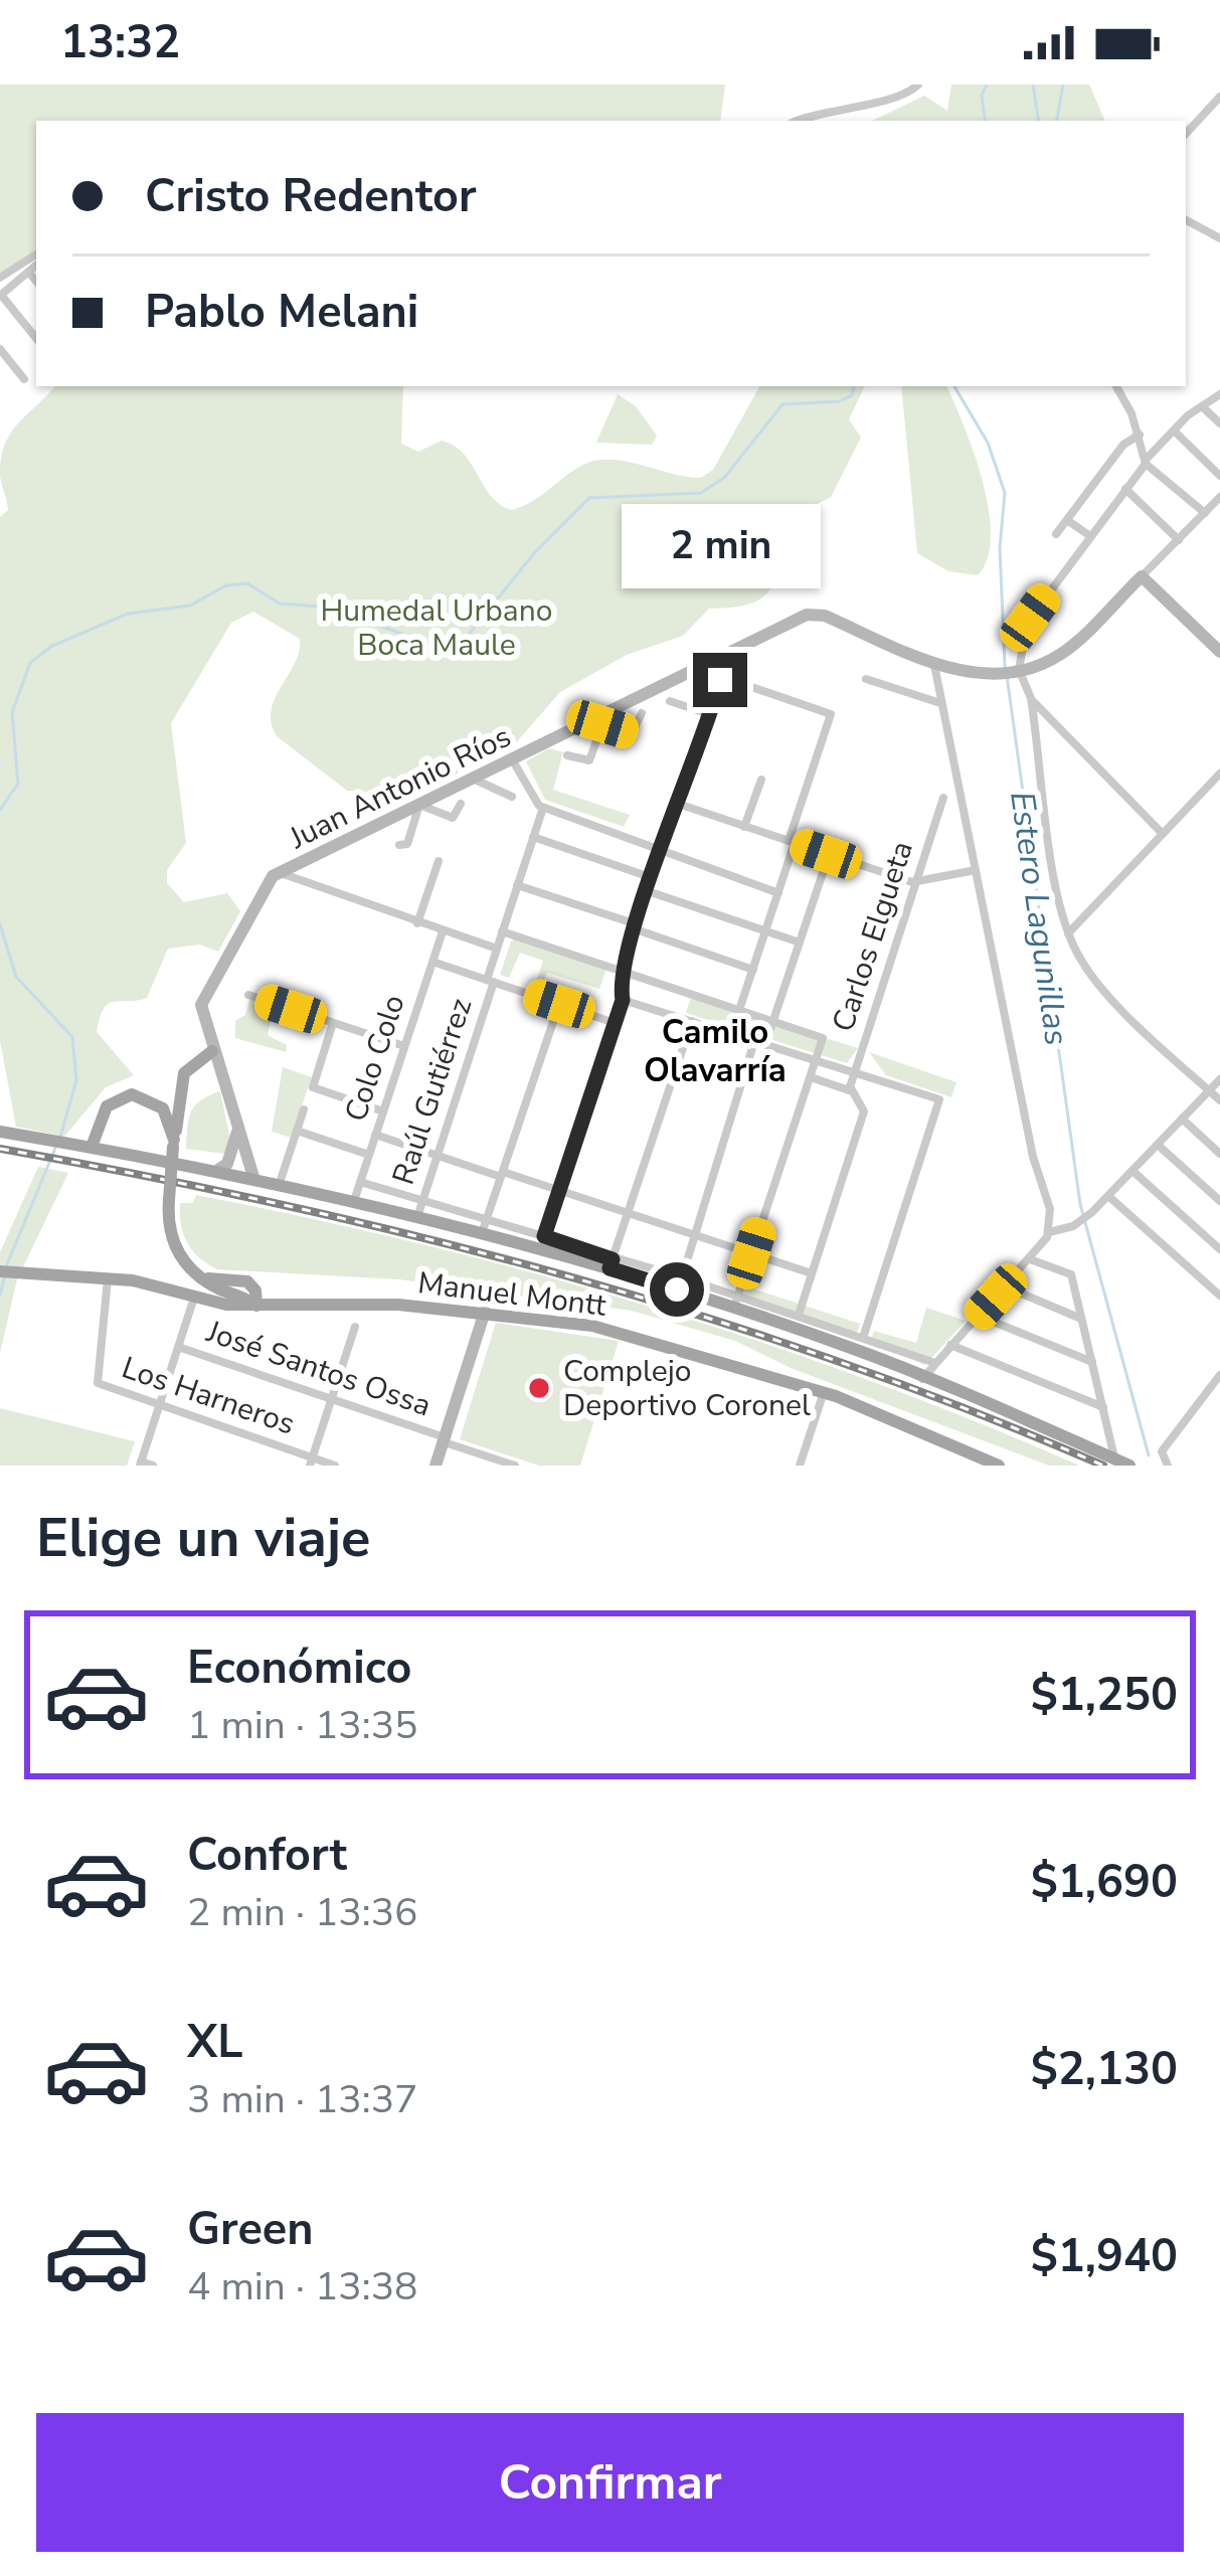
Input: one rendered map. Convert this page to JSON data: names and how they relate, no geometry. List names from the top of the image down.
{
  "streets": {
    "main road": ["Manuel Montt"],
    "street": [
      "Juan Antonio Ríos",
      "Carlos Elgueta",
      "Colo Colo",
      "Raúl Gutiérrez",
      "José Santos Ossa",
      "Los Harneros"
    ]
  },
  "crossings": [
    ["Manuel Montt", "Los Harneros"]
  ],
  "districts": ["Camilo Olavarría"],
  "water": ["Estero Lagunillas"],
  "parks": ["Humedal Urbano Boca Maule"],
  "places": ["Complejo Deportivo Coronel"],
  "page": {
    "status": "13:32",
    "banner": ["Cristo Redentor", "Pablo Melani"],
    "bubble": "2 min",
    "heading": "Elige un viaje",
    "list": [
      {
        "name": "Económico",
        "note": "1 min · 13:35",
        "value": "$1,250"
      },
      {
        "name": "Confort",
        "note": "2 min · 13:36",
        "value": "$1,690"
      },
      {
        "name": "XL",
        "note": "3 min · 13:37",
        "value": "$2,130"
      },
      {
        "name": "Green",
        "note": "4 min · 13:38",
        "value": "$1,940"
      }
    ],
    "buttons": "Confirmar"
  }
}
